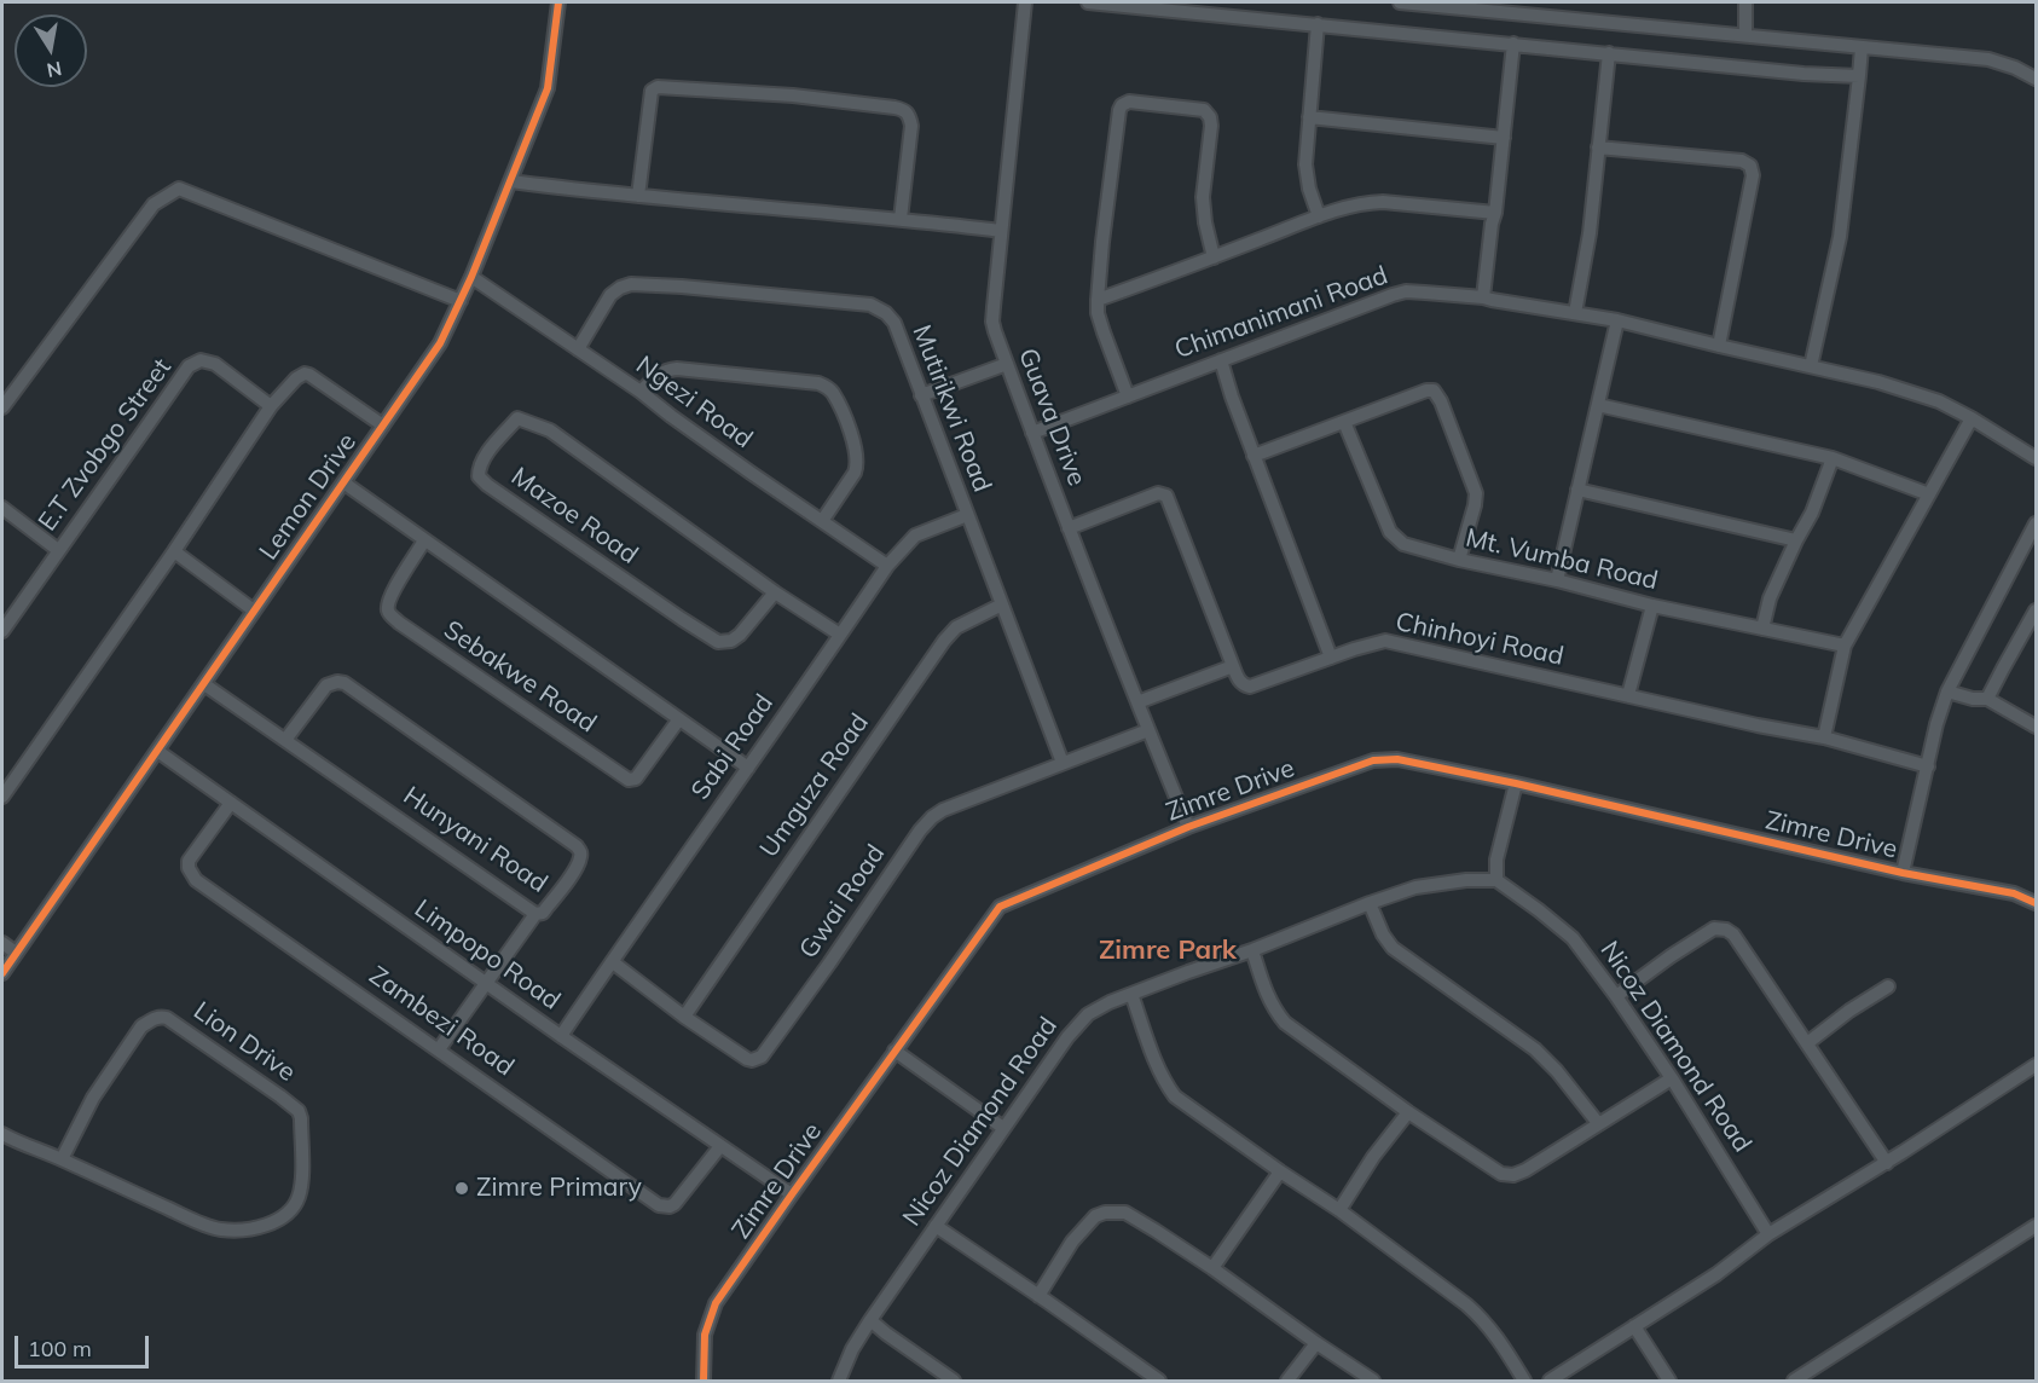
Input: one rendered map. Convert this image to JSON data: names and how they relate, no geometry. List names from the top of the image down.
{
  "streets": {
    "street": [
      "Chimanimani Road",
      "Ngezi Road",
      "Mutirikwi Road",
      "Guava Drive",
      "E.T Zvobgo Street",
      "Lemon Drive",
      "Mazoe Road",
      "Mt. Vumba Road",
      "Chinhoyi Road",
      "Sebakwe Road",
      "Sabi Road",
      "Umguza Road",
      "Zimre Drive",
      "Hunyani Road",
      "Gwai Road",
      "Limpopo Road",
      "Zambezi Road",
      "Lion Drive",
      "Nicoz Diamond Road"
    ]
  },
  "crossings": [
    ["Chimanimani Road", "Guava Drive"],
    ["Ngezi Road", "Mutirikwi Road"],
    ["Ngezi Road", "Lemon Drive"],
    ["Ngezi Road", "Sabi Road"],
    ["Mutirikwi Road", "Sabi Road"],
    ["Mutirikwi Road", "Umguza Road"],
    ["Mutirikwi Road", "Gwai Road"],
    ["Guava Drive", "Zimre Drive"],
    ["Guava Drive", "Gwai Road"],
    ["Lemon Drive", "Hunyani Road"],
    ["Lemon Drive", "Limpopo Road"],
    ["Mazoe Road", "Sabi Road"],
    ["Sabi Road", "Gwai Road"],
    ["Sabi Road", "Limpopo Road"],
    ["Umguza Road", "Gwai Road"],
    ["Zimre Drive", "Limpopo Road"],
    ["Limpopo Road", "Zambezi Road"]
  ],
  "districts": ["Zimre Park"],
  "places": ["Zimre Primary"],
  "scale_bar": "100 m",
  "north": "bottom"
}
